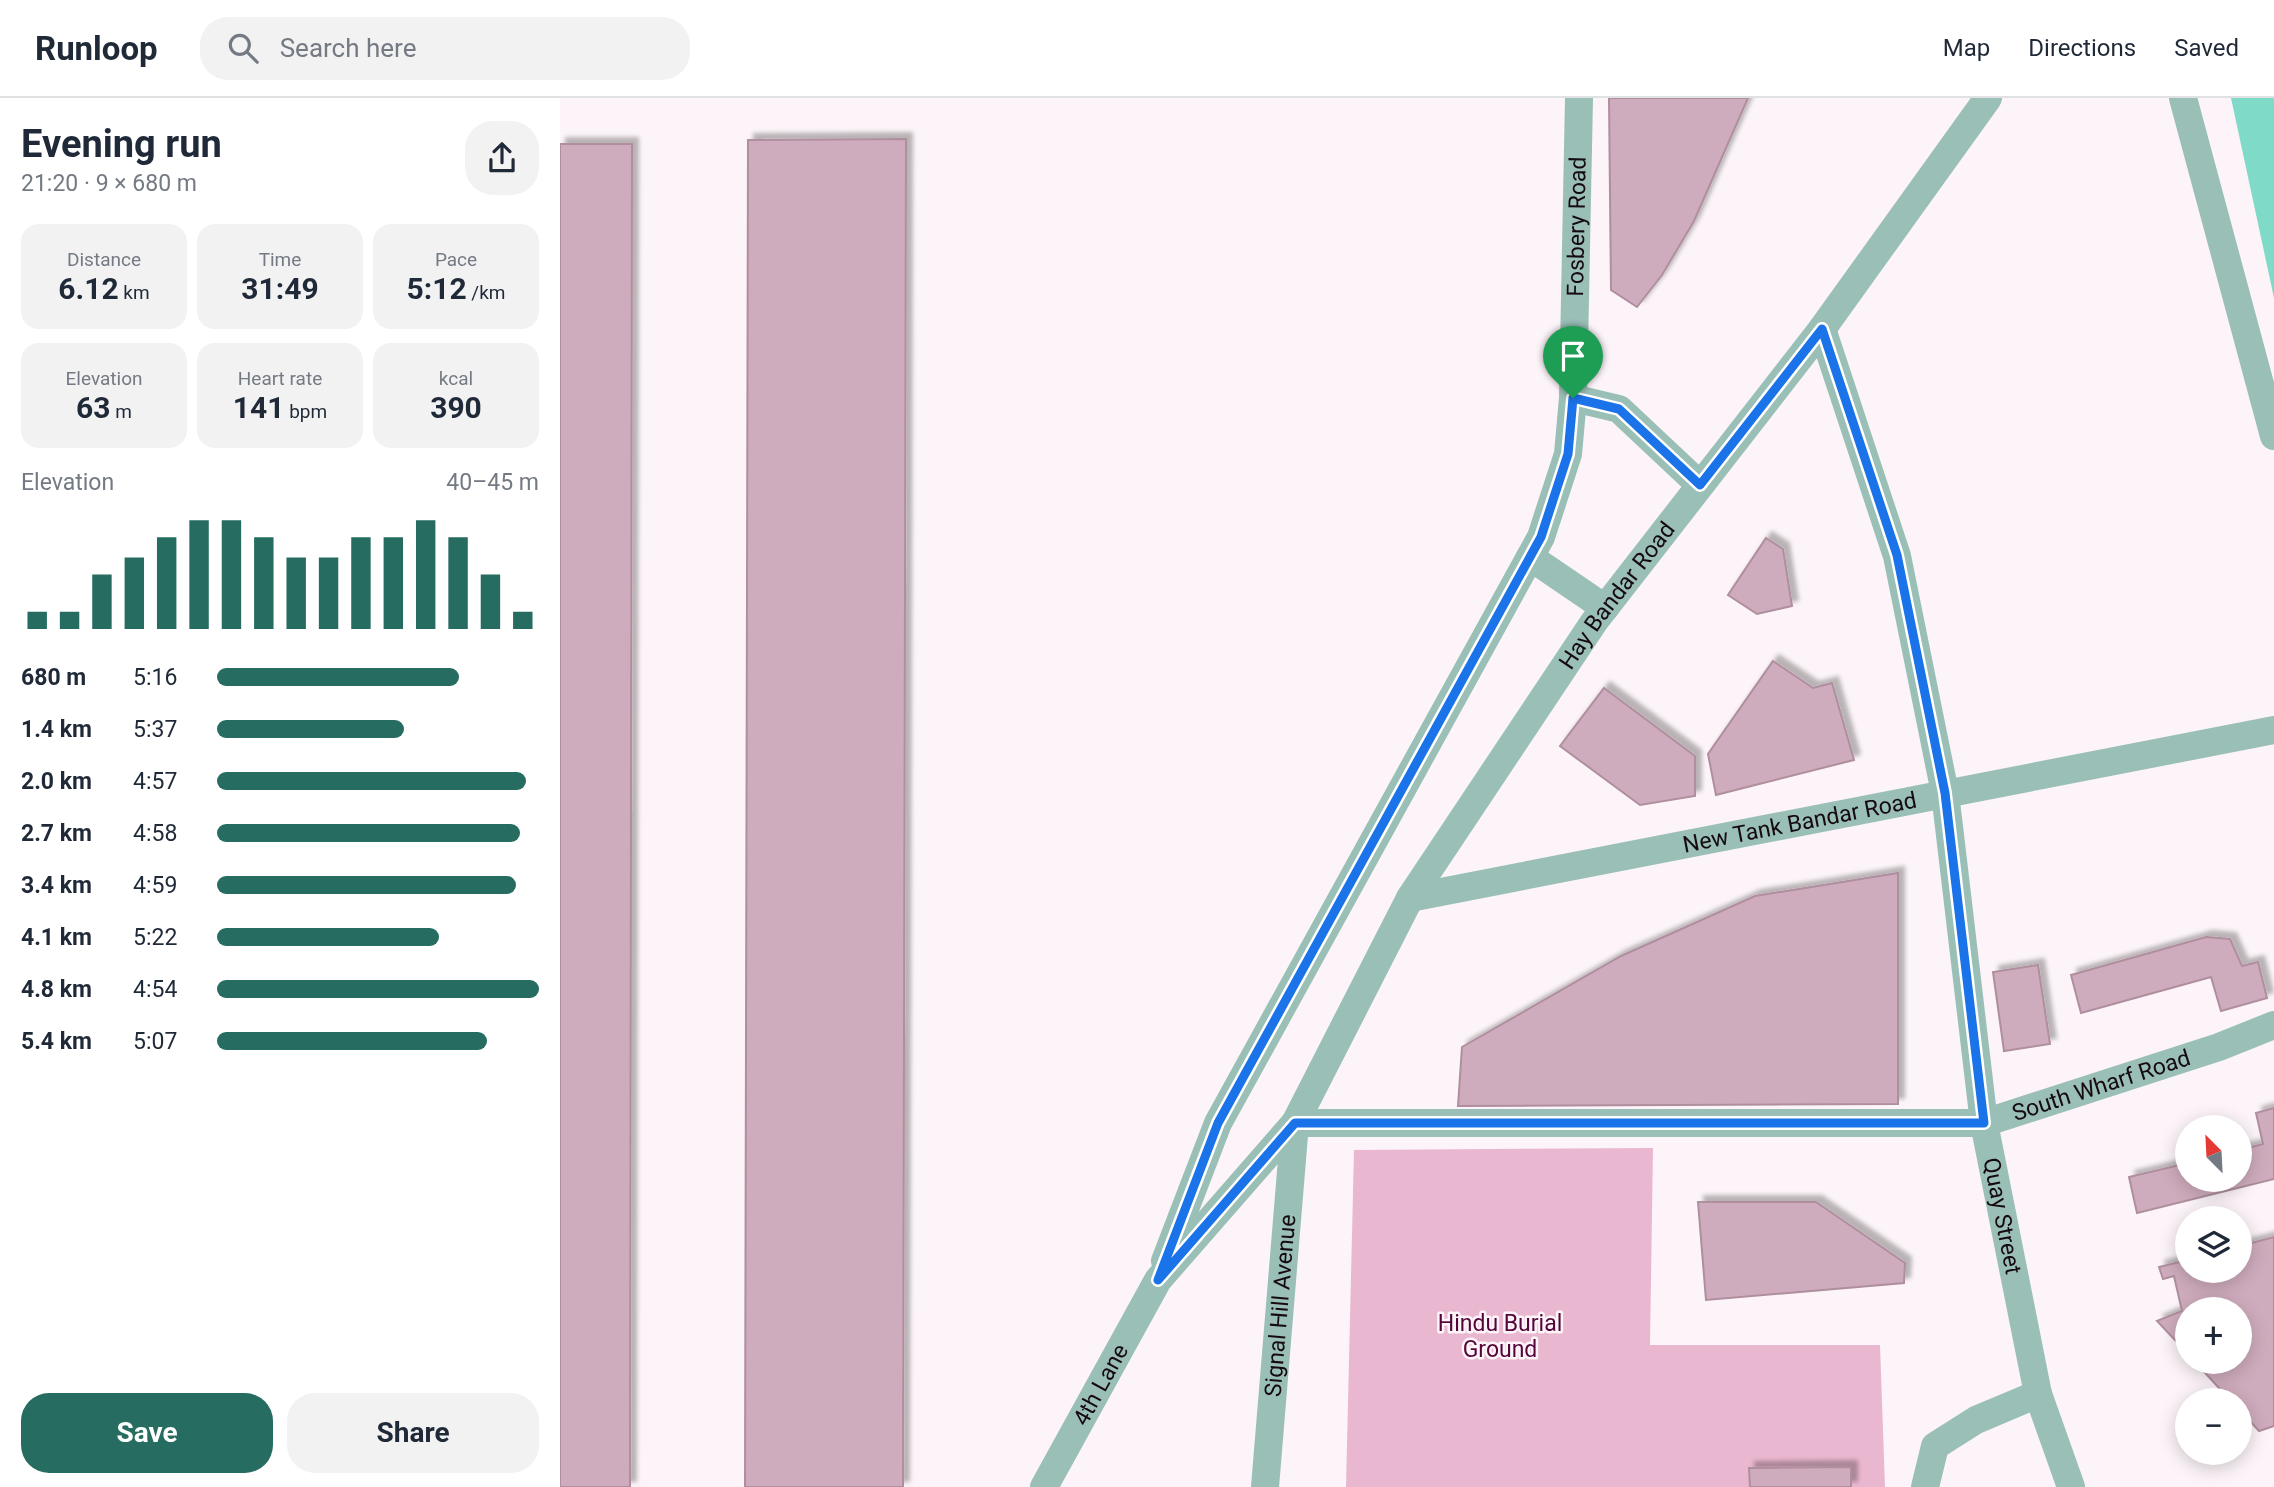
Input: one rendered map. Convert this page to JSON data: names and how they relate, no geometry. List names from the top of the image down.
{
  "streets": {
    "street": [
      "Fosbery Road",
      "Hay Bandar Road",
      "New Tank Bandar Road",
      "South Wharf Road",
      "Quay Street",
      "Signal Hill Avenue",
      "4th Lane"
    ]
  },
  "crossings": [
    ["Fosbery Road", "4th Lane"],
    ["Hay Bandar Road", "New Tank Bandar Road"],
    ["Hay Bandar Road", "South Wharf Road"],
    ["Hay Bandar Road", "Quay Street"],
    ["Hay Bandar Road", "Signal Hill Avenue"],
    ["Hay Bandar Road", "4th Lane"],
    ["New Tank Bandar Road", "Quay Street"],
    ["South Wharf Road", "Quay Street"],
    ["South Wharf Road", "Signal Hill Avenue"],
    ["South Wharf Road", "4th Lane"],
    ["Signal Hill Avenue", "4th Lane"]
  ],
  "parks": ["Hindu Burial Ground"],
  "north": "top left",
  "page": {
    "header": "Runloop",
    "search": "Search here",
    "nav": ["Map", "Directions", "Saved"],
    "heading": ["Evening run", "21:20 · 9 × 680 m"],
    "stats": [
      ["Distance", "6.12 km"],
      ["Time", "31:49"],
      ["Pace", "5:12 /km"],
      ["Elevation", "63 m"],
      ["Heart rate", "141 bpm"],
      ["kcal", "390"]
    ],
    "chart": ["Elevation", "40–45 m"],
    "list": [
      {
        "name": "680 m",
        "note": "5:16"
      },
      {
        "name": "1.4 km",
        "note": "5:37"
      },
      {
        "name": "2.0 km",
        "note": "4:57"
      },
      {
        "name": "2.7 km",
        "note": "4:58"
      },
      {
        "name": "3.4 km",
        "note": "4:59"
      },
      {
        "name": "4.1 km",
        "note": "5:22"
      },
      {
        "name": "4.8 km",
        "note": "4:54"
      },
      {
        "name": "5.4 km",
        "note": "5:07"
      }
    ],
    "map_buttons": ["+", "−"],
    "buttons": ["Save", "Share"]
  }
}
